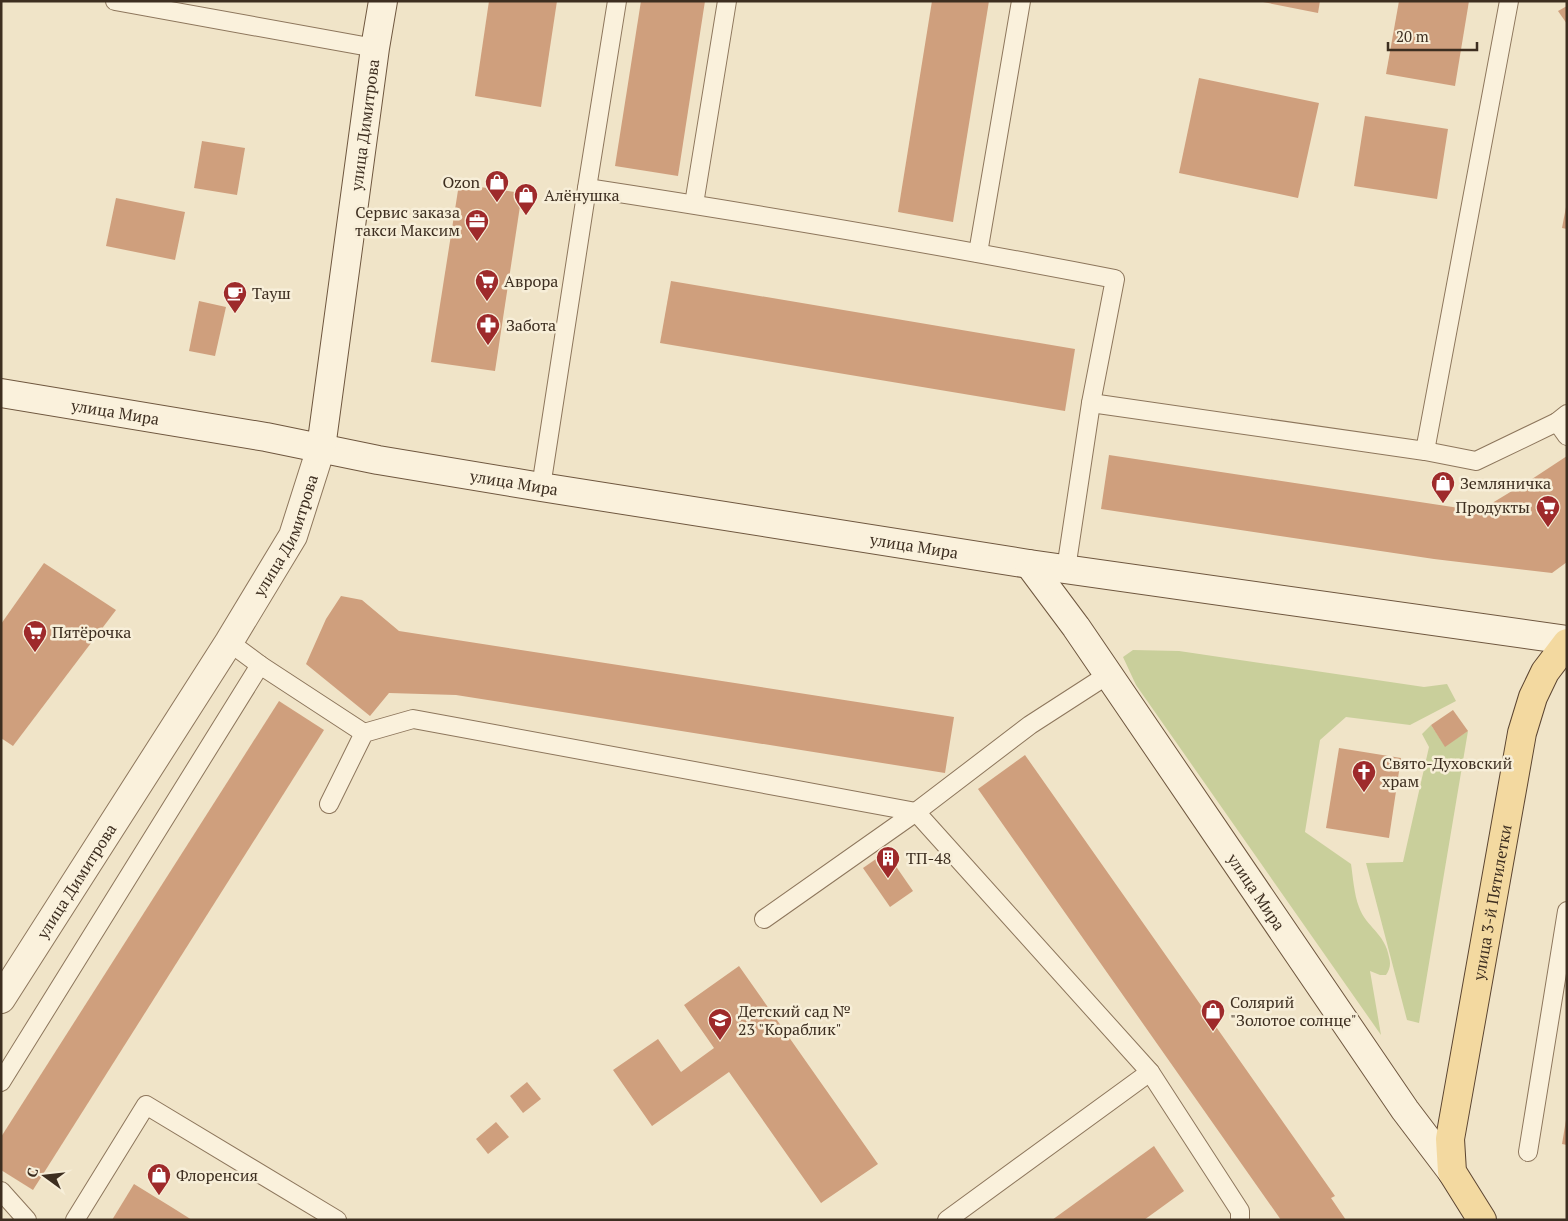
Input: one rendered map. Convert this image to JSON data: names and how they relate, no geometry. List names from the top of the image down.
{
  "streets": {
    "main road": ["улица Димитрова", "улица Мира", "улица 3-й Пятилетки"]
  },
  "crossings": [
    ["улица Димитрова", "улица Мира"],
    ["улица Мира", "улица 3-й Пятилетки"]
  ],
  "places": {
    "shop": [
      "Ozon",
      "Алёнушка",
      "Земляничка",
      "Солярий \"Золотое солнце\"",
      "Флоренсия"
    ],
    "office": ["Сервис заказа такси Максим"],
    "supermarket": ["Аврора", "Продукты", "Пятёрочка"],
    "cafe": ["Тауш"],
    "pharmacy": ["Забота"],
    "church": ["Свято-Духовский храм"],
    "building": ["ТП-48"],
    "school or university": ["Детский сад № 23 \"Кораблик\""]
  },
  "scale_bar": "20 m",
  "north": "left"
}
